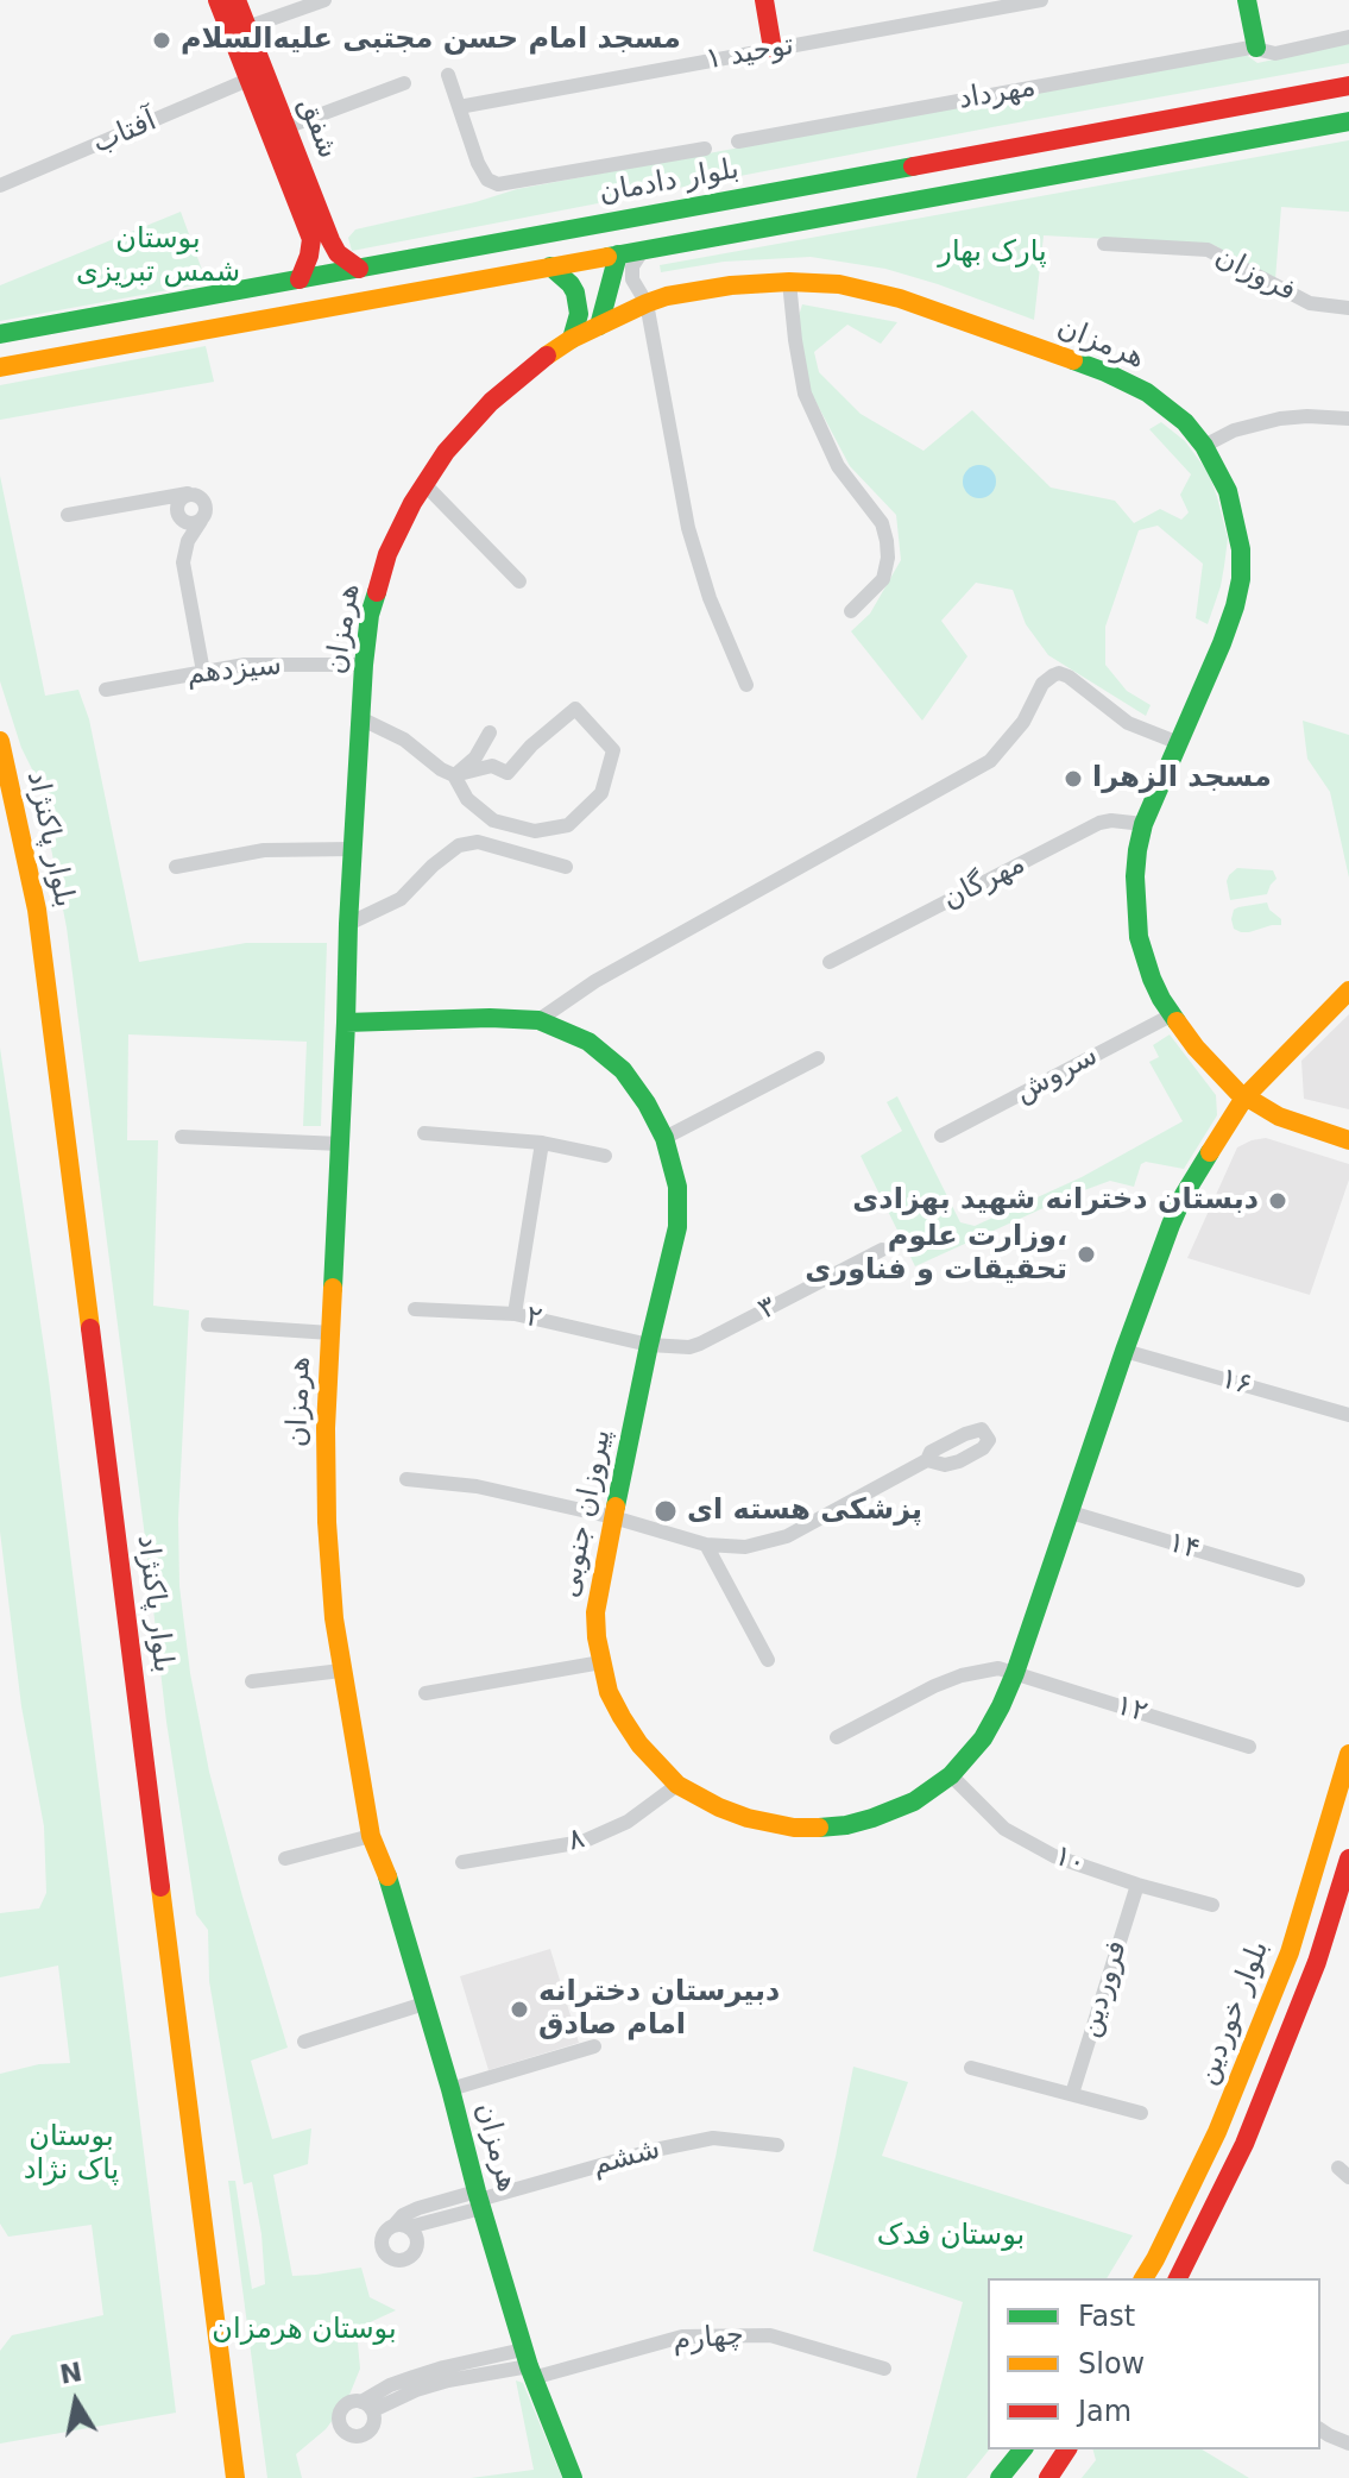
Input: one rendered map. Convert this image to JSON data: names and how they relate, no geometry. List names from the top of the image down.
{
  "streets": {
    "street": [
      "توحید ۱",
      "مهرداد",
      "شفق",
      "آفتاب",
      "بلوار دادمان",
      "فروزان",
      "هرمزان",
      "سیزدهم",
      "بلوار پاکنژاد",
      "مهرگان",
      "سروش",
      "۳",
      "۲",
      "۱۶",
      "پیروزان جنوبی",
      "۱۴",
      "۱۲",
      "۸",
      "۱۰",
      "فروردین",
      "بلوار خوردین",
      "ششم",
      "چهارم"
    ]
  },
  "crossings": [
    ["شفق", "آفتاب"],
    ["شفق", "بلوار دادمان"],
    ["هرمزان", "سیزدهم"],
    ["هرمزان", "مهرگان"],
    ["هرمزان", "سروش"],
    ["هرمزان", "پیروزان جنوبی"],
    ["هرمزان", "ششم"],
    ["هرمزان", "چهارم"],
    ["۳", "۲"],
    ["۳", "پیروزان جنوبی"],
    ["۲", "پیروزان جنوبی"],
    ["۱۶", "پیروزان جنوبی"],
    ["پیروزان جنوبی", "۱۴"],
    ["پیروزان جنوبی", "۱۲"],
    ["پیروزان جنوبی", "۸"],
    ["پیروزان جنوبی", "۱۰"],
    ["۱۰", "فروردین"]
  ],
  "parks": [
    "بوستان شمس تبریزی",
    "پارک بهار",
    "بوستان پاک نژاد",
    "بوستان فدک",
    "بوستان هرمزان"
  ],
  "places": [
    "مسجد امام حسن مجتبی علیه‌السلام",
    "مسجد الزهرا",
    "دبستان دخترانه شهید بهزادی",
    "وزارت علوم، تحقیقات و فناوری",
    "پزشکی هسته ای",
    "دبیرستان دخترانه امام صادق"
  ],
  "legend": ["Fast", "Slow", "Jam"],
  "north": "top"
}
